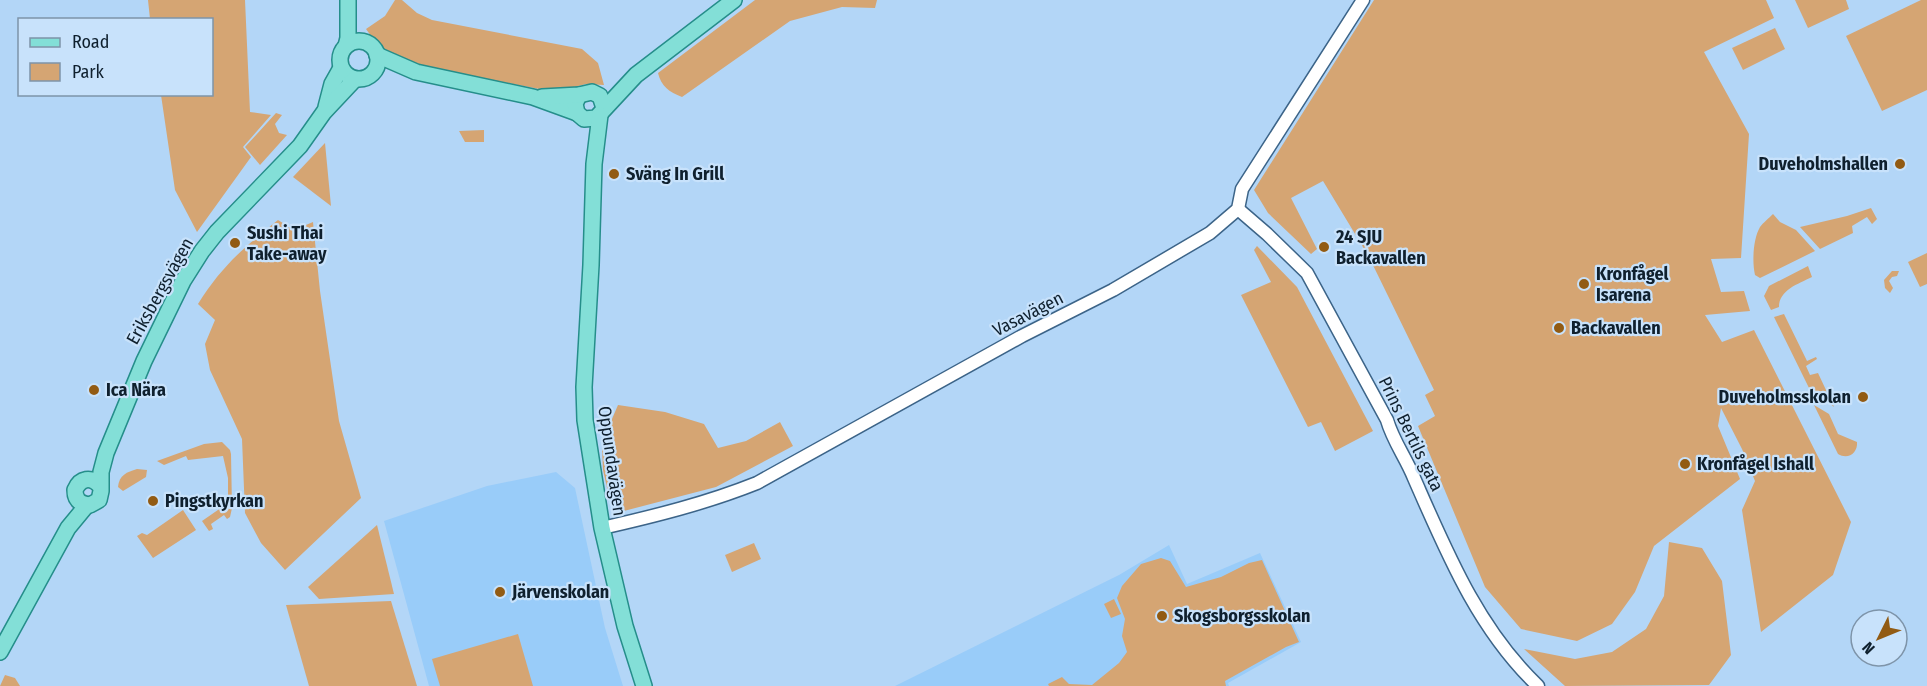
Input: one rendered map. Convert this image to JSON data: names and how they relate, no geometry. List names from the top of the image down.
{
  "streets": {
    "main road": ["Eriksbergsvägen", "Oppundavägen"],
    "street": ["Vasavägen", "Prins Bertils gata"]
  },
  "crossings": [
    ["Vasavägen", "Prins Bertils gata"],
    ["Vasavägen", "Oppundavägen"]
  ],
  "places": [
    "Duveholmshallen",
    "Sväng In Grill",
    "Sushi Thai Take-away",
    "24 SJU Backavallen",
    "Kronfågel Isarena",
    "Backavallen",
    "Ica Nära",
    "Duveholmsskolan",
    "Kronfågel Ishall",
    "Pingstkyrkan",
    "Järvenskolan",
    "Skogsborgsskolan"
  ],
  "legend": ["Road", "Park"],
  "north": "bottom left"
}
